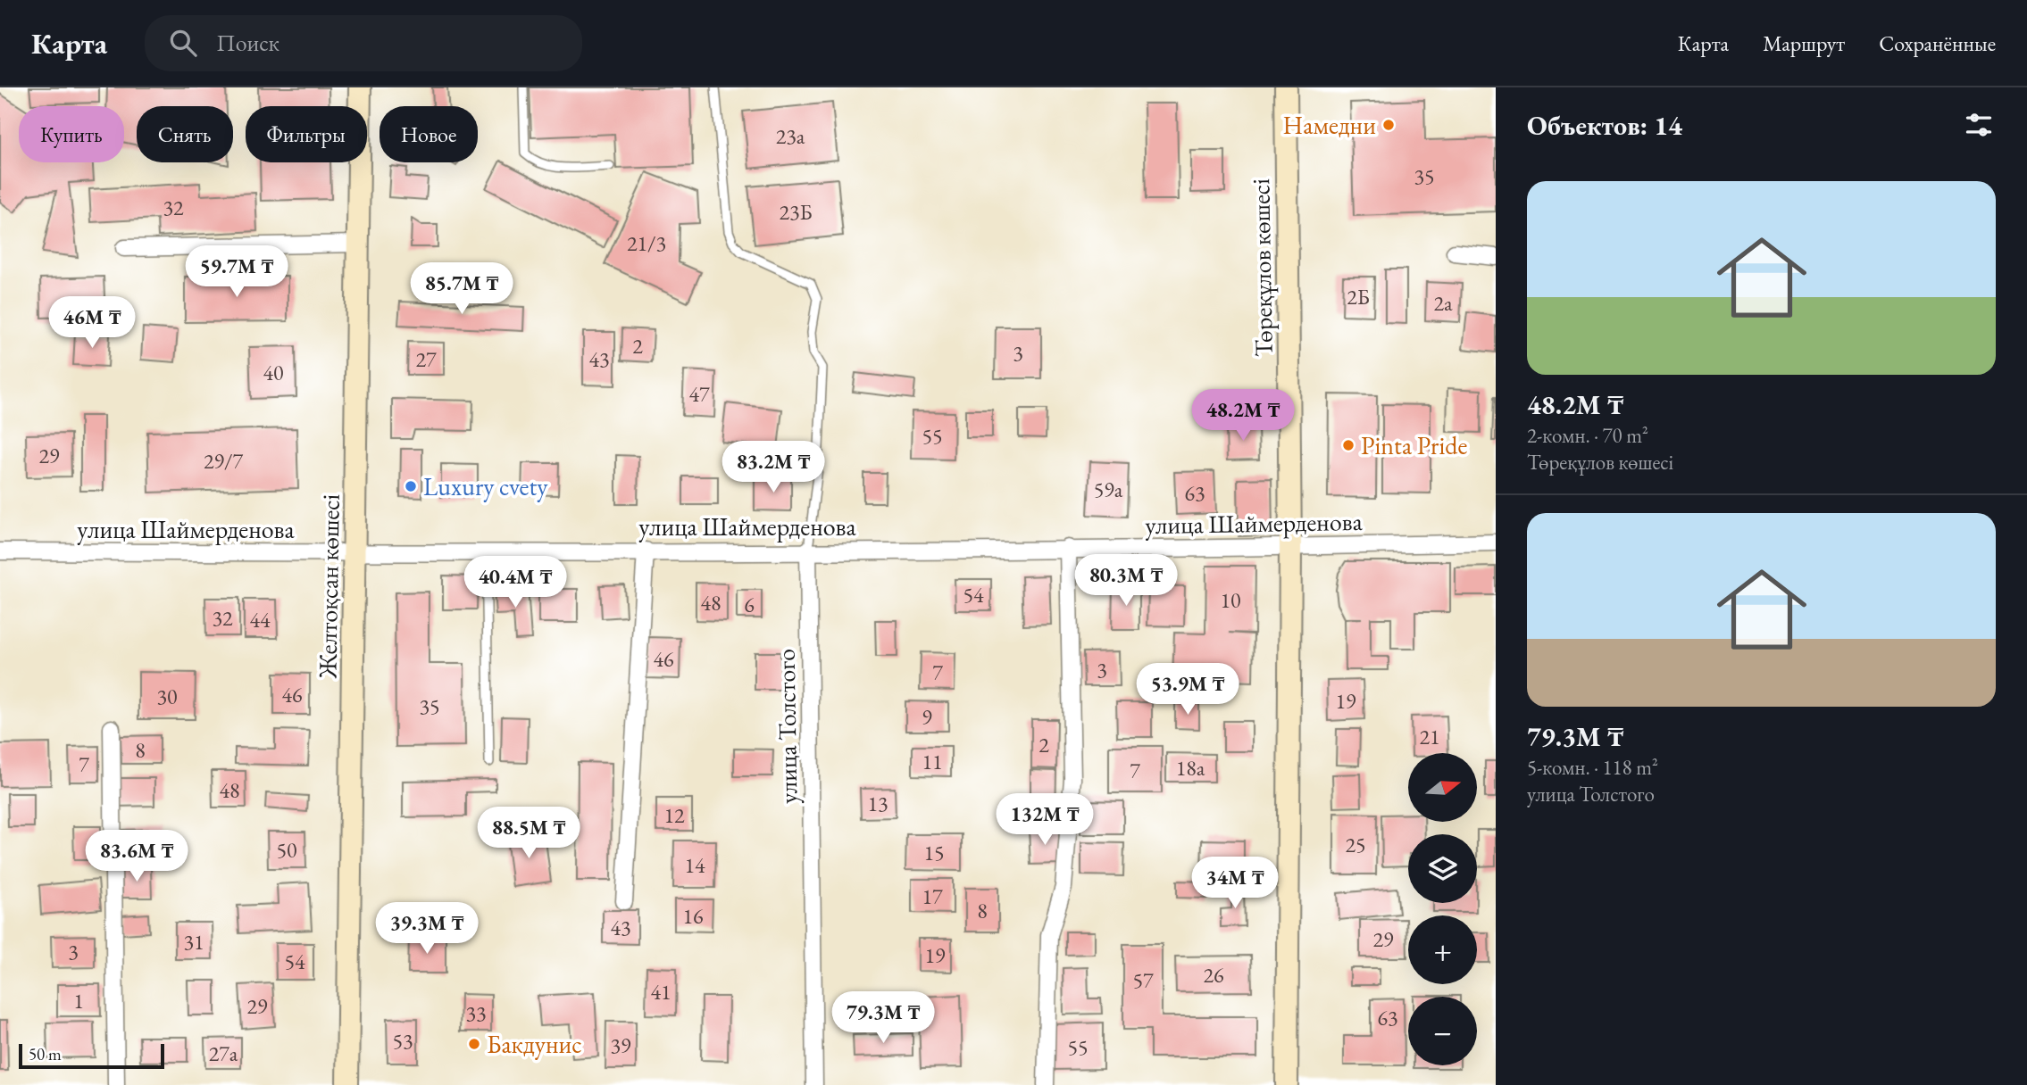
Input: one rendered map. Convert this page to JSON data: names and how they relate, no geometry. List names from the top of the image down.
{
  "streets": {
    "street": [
      "Төреқұлов көшесі",
      "улица Шаймерденова",
      "Желтоқсан көшесі",
      "улица Толстого"
    ]
  },
  "crossings": [
    ["Төреқұлов көшесі", "улица Шаймерденова"],
    ["улица Шаймерденова", "Желтоқсан көшесі"],
    ["улица Шаймерденова", "улица Толстого"]
  ],
  "places": [
    "Намедни",
    "Pinta Pride",
    "Luxury cvety",
    "Бакдунис"
  ],
  "house_numbers": [
    "23а",
    "35",
    "32",
    "23Б",
    "21/3",
    "2Б",
    "2а",
    "2",
    "3",
    "27",
    "43",
    "40",
    "47",
    "55",
    "29",
    "29/7",
    "59а",
    "63",
    "54",
    "10",
    "48",
    "6",
    "32",
    "44",
    "46",
    "3",
    "7",
    "46",
    "30",
    "19",
    "35",
    "9",
    "21",
    "2",
    "8",
    "11",
    "7",
    "18а",
    "7",
    "48",
    "13",
    "12",
    "25",
    "50",
    "15",
    "14",
    "17",
    "8",
    "16",
    "43",
    "29",
    "31",
    "3",
    "19",
    "54",
    "26",
    "57",
    "41",
    "1",
    "29",
    "33",
    "63",
    "53",
    "39",
    "55",
    "27а"
  ],
  "scale_bar": "50 m",
  "north": "right",
  "page": {
    "header": "Карта",
    "search": "Поиск",
    "nav": ["Карта", "Маршрут", "Сохранённые"],
    "heading": "Объектов: 14",
    "chip": [
      "Купить",
      "Снять",
      "Фильтры",
      "Новое"
    ],
    "list": [
      {
        "name": "48.2M ₸",
        "note": "2-комн. · 70 m² · Төреқұлов көшесі"
      },
      {
        "name": "79.3M ₸",
        "note": "5-комн. · 118 m² · улица Толстого"
      }
    ],
    "price": [
      "59.7M ₸",
      "85.7M ₸",
      "46M ₸",
      "48.2M ₸",
      "83.2M ₸",
      "80.3M ₸",
      "40.4M ₸",
      "53.9M ₸",
      "132M ₸",
      "88.5M ₸",
      "83.6M ₸",
      "34M ₸",
      "39.3M ₸",
      "79.3M ₸"
    ],
    "map_buttons": ["+", "−"],
    "scale": "50 m"
  }
}
